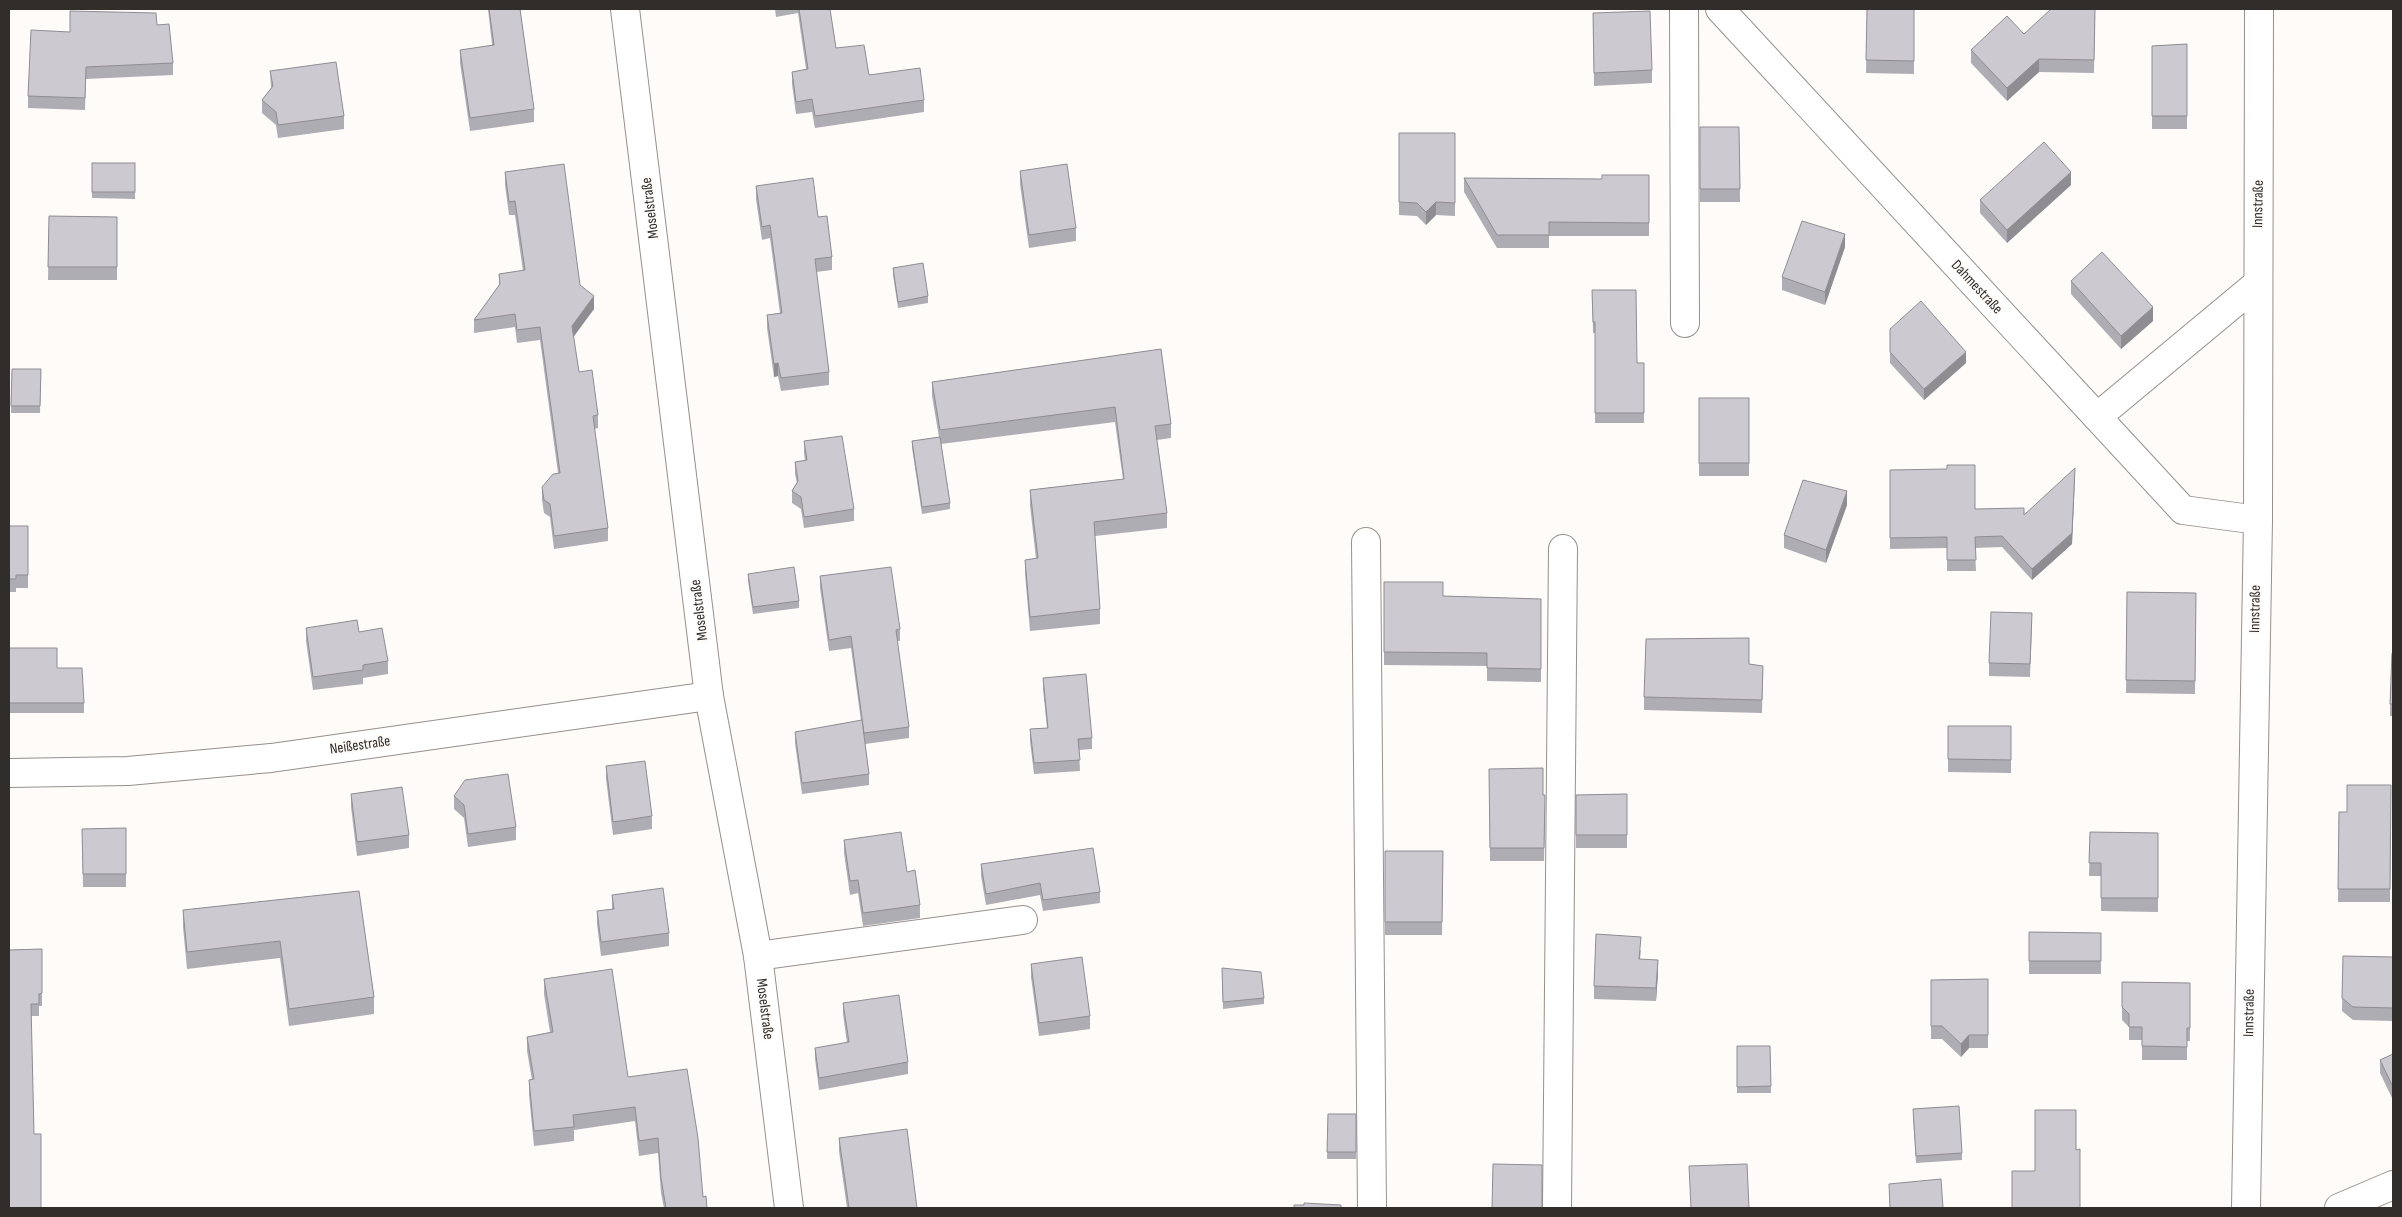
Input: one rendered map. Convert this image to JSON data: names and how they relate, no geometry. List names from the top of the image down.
{
  "streets": {
    "street": [
      "Innstraße",
      "Moselstraße",
      "Dahmestraße",
      "Neißestraße"
    ]
  },
  "crossings": [
    ["Innstraße", "Dahmestraße"],
    ["Moselstraße", "Neißestraße"]
  ]
}
